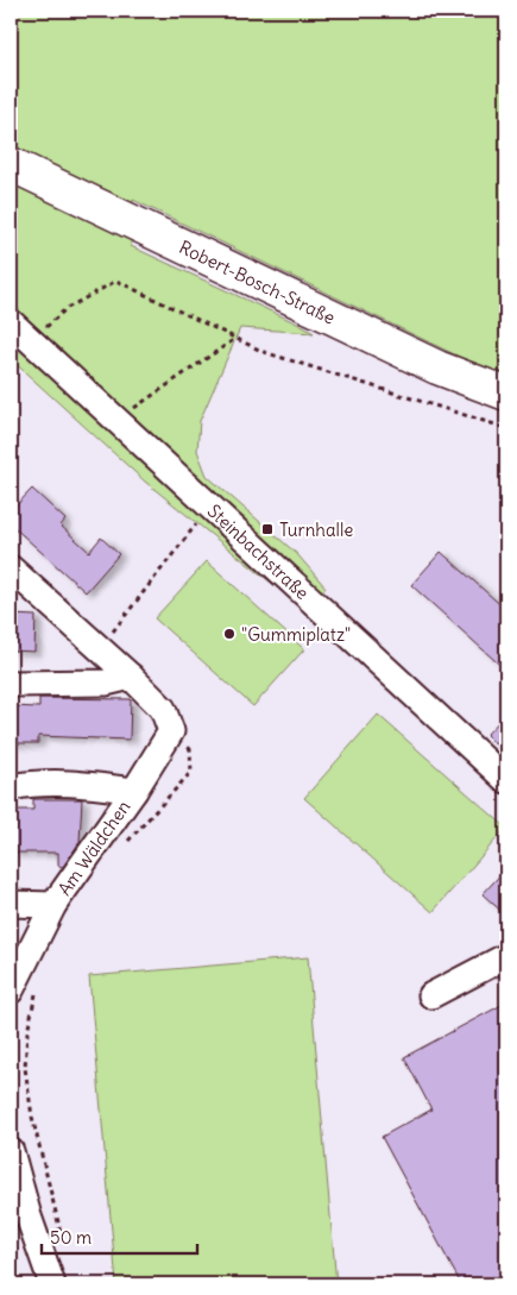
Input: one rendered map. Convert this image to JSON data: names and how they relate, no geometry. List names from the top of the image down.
{
  "streets": {
    "main road": ["Robert-Bosch-Straße"],
    "street": ["Steinbachstraße", "Am Wäldchen"]
  },
  "places": {
    "transit": ["Turnhalle"],
    "other": ["\"Gummiplatz\""]
  },
  "scale_bar": "50 m"
}
